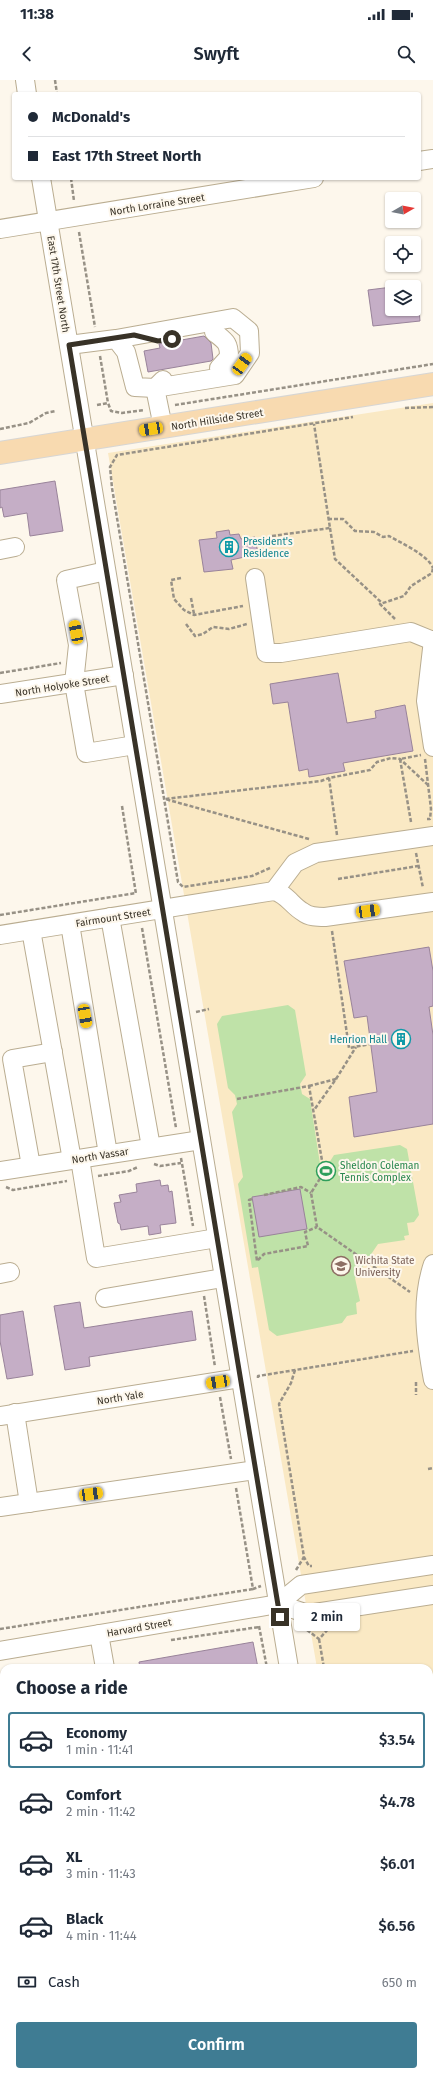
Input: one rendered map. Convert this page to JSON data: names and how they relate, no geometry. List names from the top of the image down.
{
  "streets": {
    "main road": ["North Hillside Street"],
    "street": [
      "North Lorraine Street",
      "East 17th Street North",
      "North Holyoke Street",
      "Fairmount Street",
      "North Vassar",
      "North Yale",
      "Harvard Street"
    ]
  },
  "crossings": [
    ["North Lorraine Street", "East 17th Street North"],
    ["East 17th Street North", "North Hillside Street"],
    ["East 17th Street North", "North Holyoke Street"],
    ["East 17th Street North", "Fairmount Street"],
    ["East 17th Street North", "North Vassar"],
    ["East 17th Street North", "North Yale"],
    ["East 17th Street North", "Harvard Street"]
  ],
  "places": {
    "building": ["President's Residence", "Henrion Hall"],
    "sports": ["Sheldon Coleman Tennis Complex"],
    "school or university": ["Wichita State University"]
  },
  "north": "right",
  "page": {
    "status": "11:38",
    "header": "Swyft",
    "banner": ["McDonald's", "East 17th Street North"],
    "bubble": "2 min",
    "heading": "Choose a ride",
    "list": [
      {
        "name": "Economy",
        "note": "1 min · 11:41",
        "value": "$3.54"
      },
      {
        "name": "Comfort",
        "note": "2 min · 11:42",
        "value": "$4.78"
      },
      {
        "name": "XL",
        "note": "3 min · 11:43",
        "value": "$6.01"
      },
      {
        "name": "Black",
        "note": "4 min · 11:44",
        "value": "$6.56"
      }
    ],
    "pay": ["Cash", "650 m"],
    "buttons": "Confirm"
  }
}
